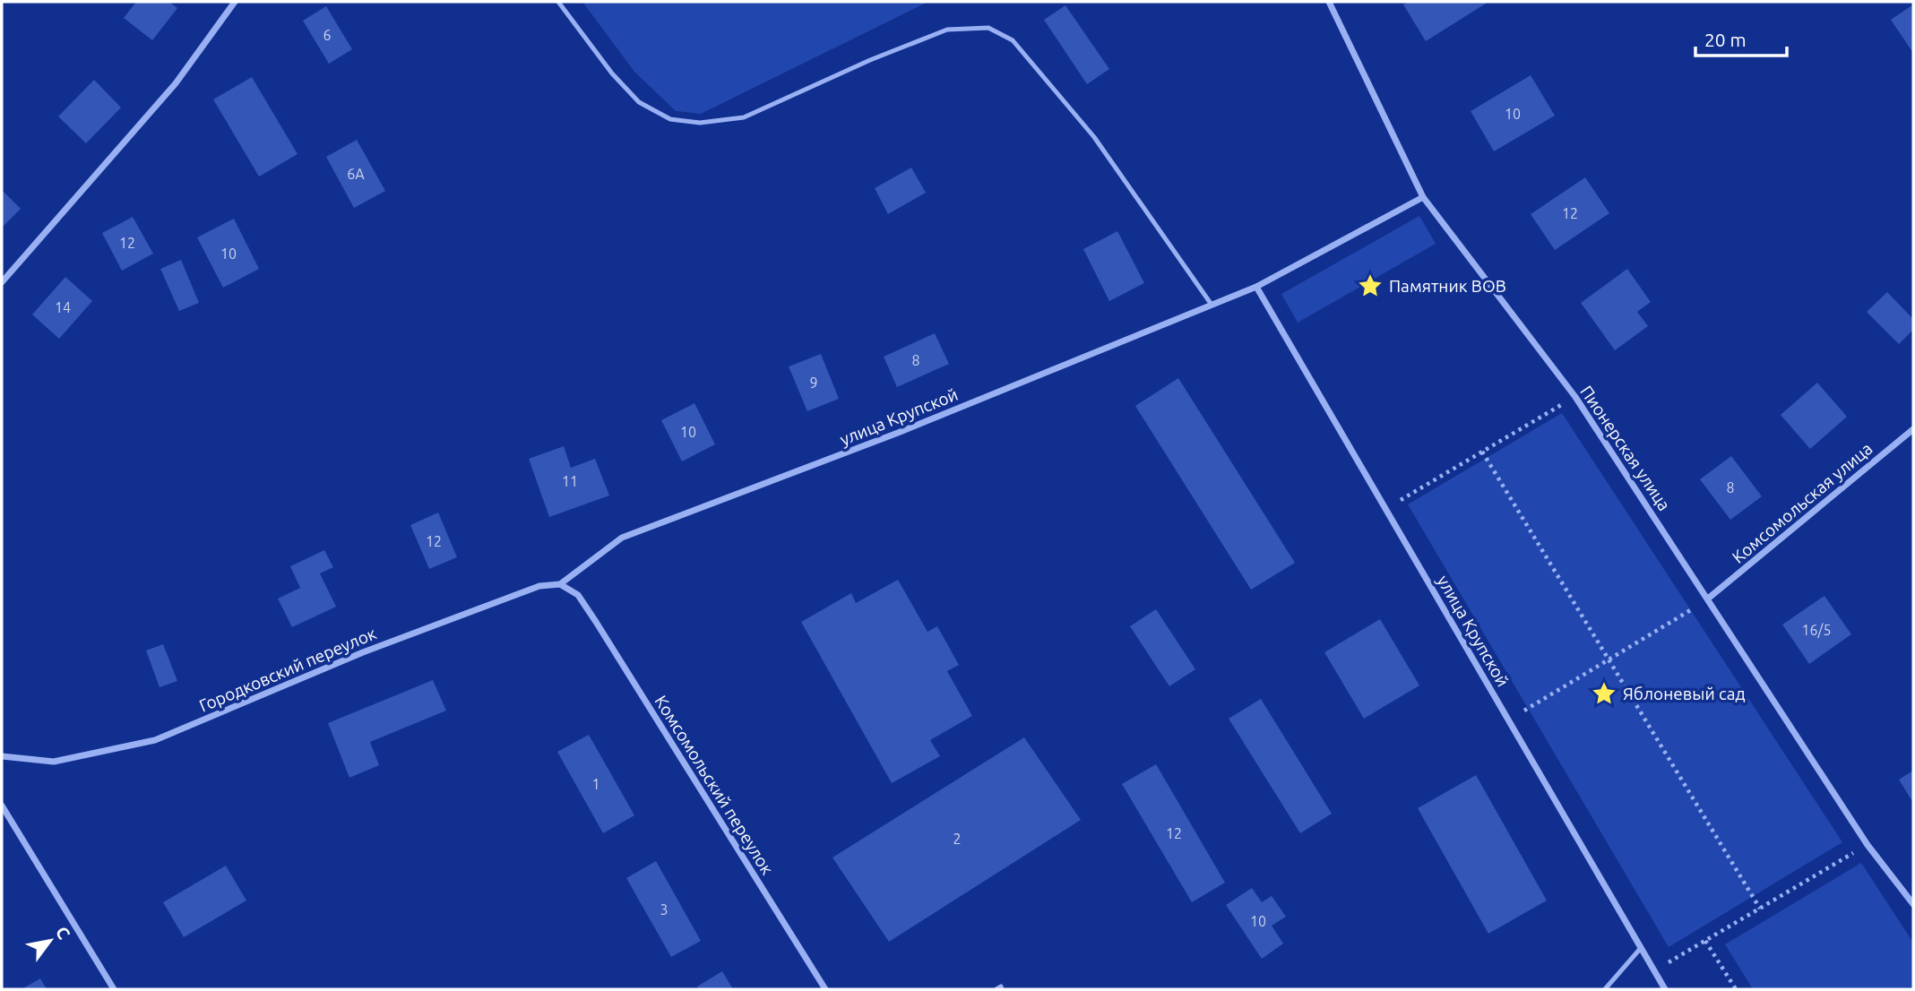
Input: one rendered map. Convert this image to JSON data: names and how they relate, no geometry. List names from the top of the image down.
{
  "streets": {
    "street": [
      "улица Крупской",
      "Пионерская улица",
      "Комсомольская улица",
      "Городковский переулок",
      "Комсомольский переулок"
    ]
  },
  "crossings": [
    ["улица Крупской", "Пионерская улица"],
    ["улица Крупской", "Городковский переулок"],
    ["улица Крупской", "Комсомольский переулок"],
    ["Пионерская улица", "Комсомольская улица"],
    ["Городковский переулок", "Комсомольский переулок"]
  ],
  "places": {
    "place": ["Памятник ВОВ", "Яблоневый сад"]
  },
  "house_numbers": [
    "6",
    "10",
    "6А",
    "12",
    "12",
    "10",
    "14",
    "8",
    "9",
    "10",
    "11",
    "8",
    "12",
    "16/5",
    "1",
    "12",
    "2",
    "3",
    "10"
  ],
  "scale_bar": "20 m",
  "north": "top right"
}
